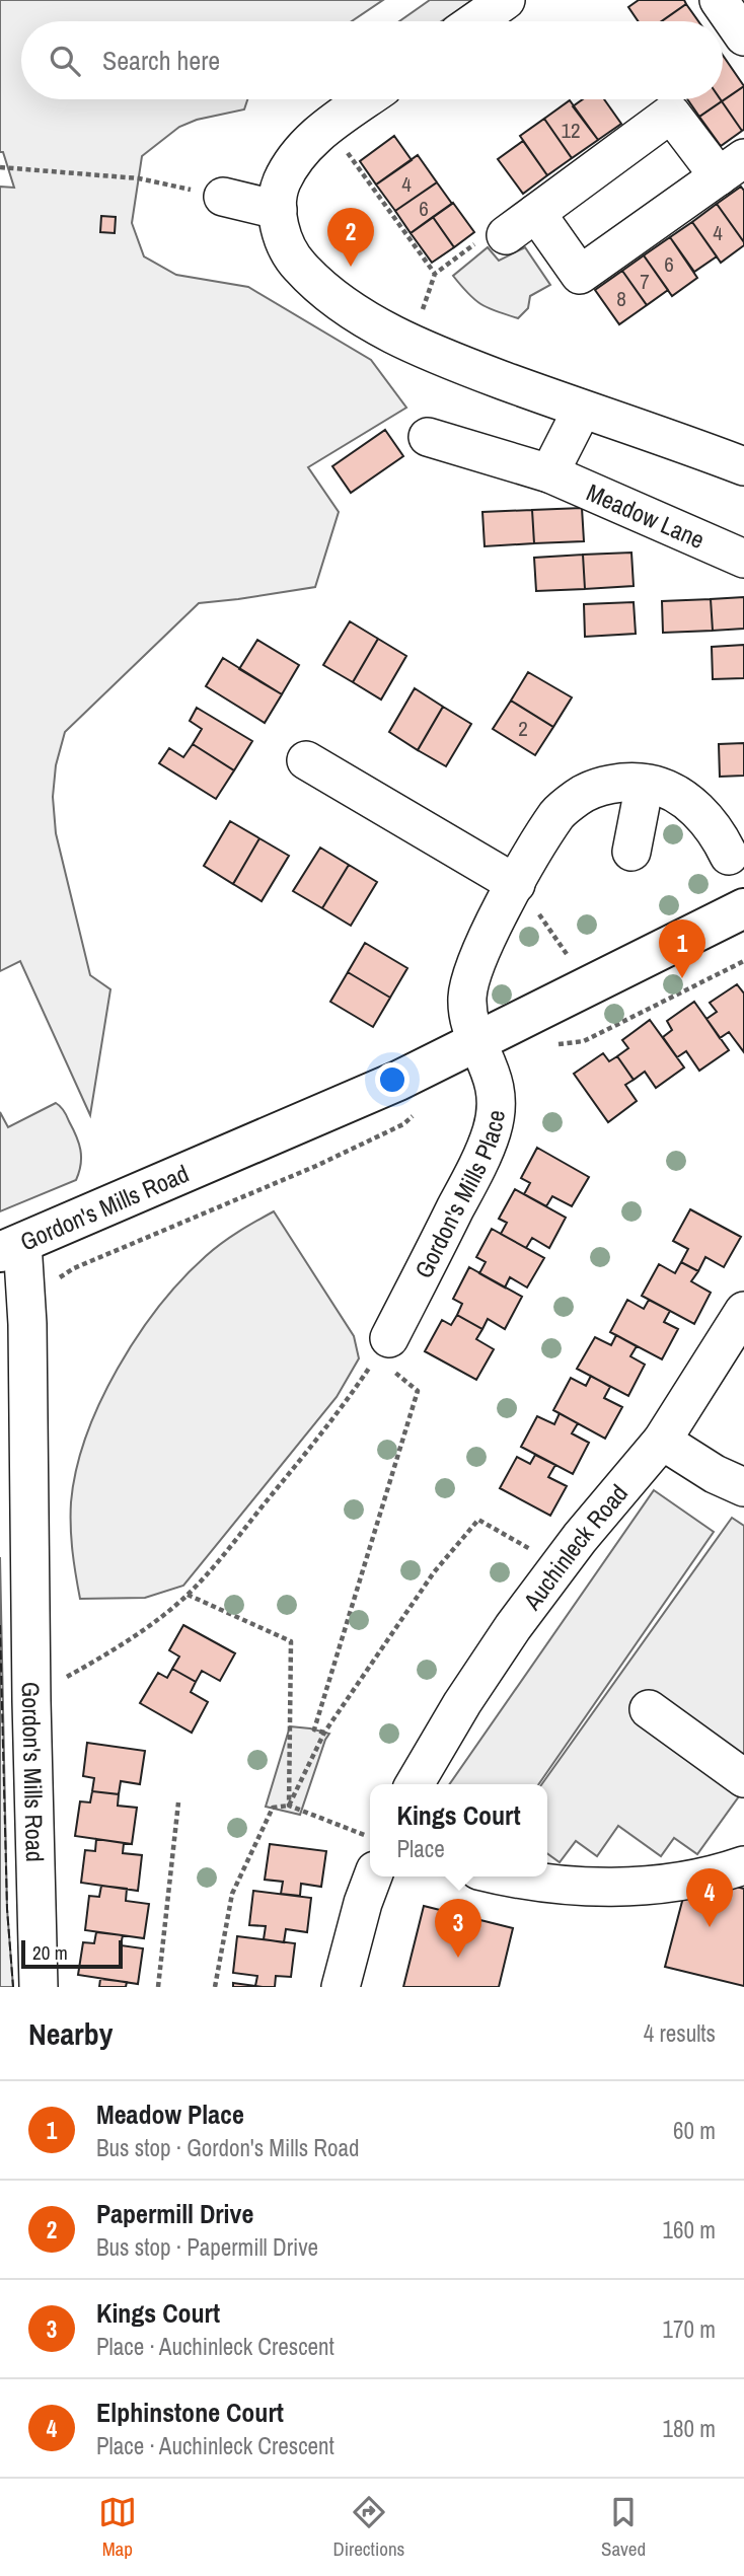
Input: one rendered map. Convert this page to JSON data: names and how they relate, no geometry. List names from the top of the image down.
{
  "streets": {
    "main road": ["Gordon's Mills Road"],
    "street": ["Meadow Lane", "Gordon's Mills Place", "Auchinleck Road"]
  },
  "crossings": [
    ["Gordon's Mills Place", "Gordon's Mills Road"]
  ],
  "house_numbers": [
    "12",
    "4",
    "6",
    "4",
    "6",
    "7",
    "8",
    "2"
  ],
  "scale_bar": "20 m",
  "page": {
    "search": "Search here",
    "pins": [
      "2",
      "1",
      "4",
      "3"
    ],
    "popup": ["Kings Court", "Place"],
    "scale": "20 m",
    "heading": ["Nearby", "4 results"],
    "list": [
      {
        "mark": "1",
        "name": "Meadow Place",
        "note": "Bus stop · Gordon's Mills Road",
        "value": "60 m"
      },
      {
        "mark": "2",
        "name": "Papermill Drive",
        "note": "Bus stop · Papermill Drive",
        "value": "160 m"
      },
      {
        "mark": "3",
        "name": "Kings Court",
        "note": "Place · Auchinleck Crescent",
        "value": "170 m"
      },
      {
        "mark": "4",
        "name": "Elphinstone Court",
        "note": "Place · Auchinleck Crescent",
        "value": "180 m"
      }
    ],
    "nav": ["Map", "Directions", "Saved"]
  }
}
